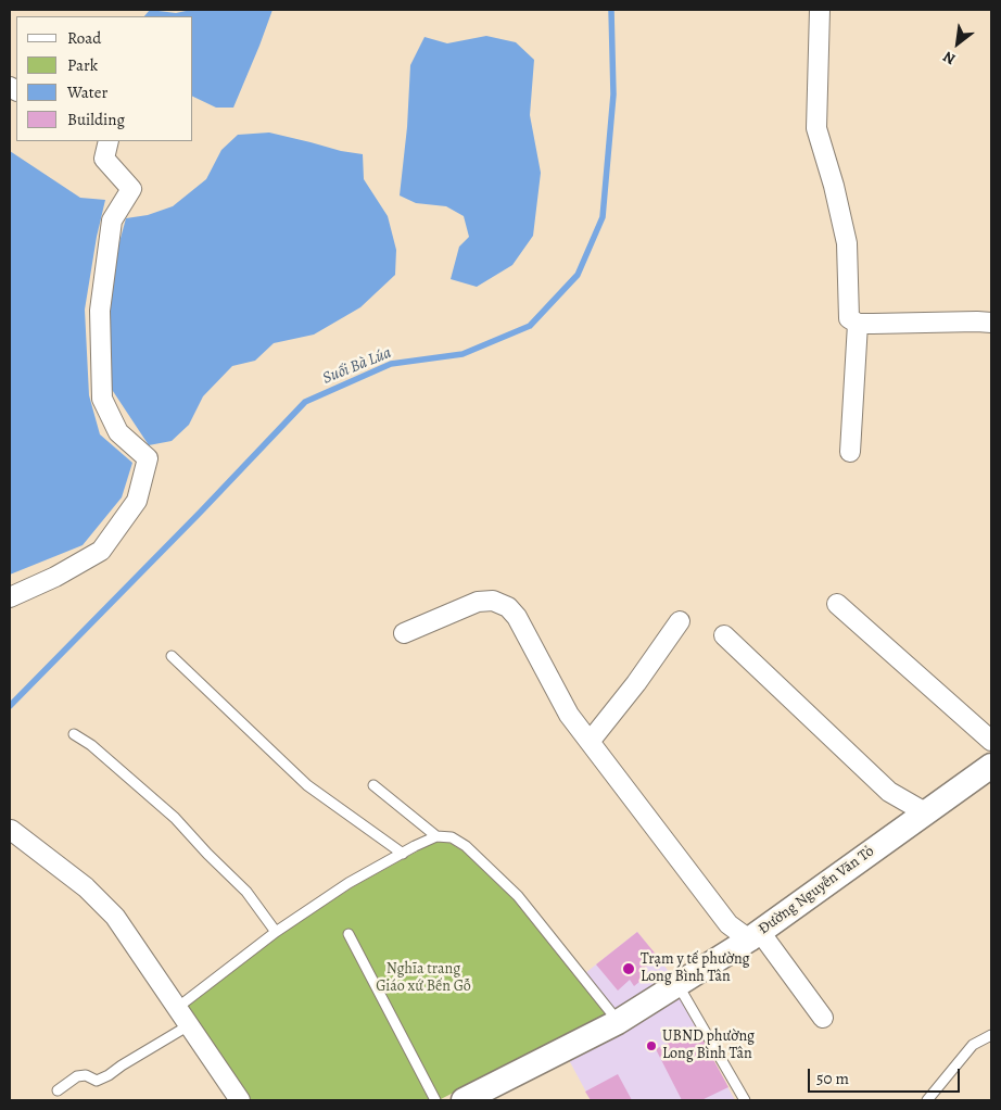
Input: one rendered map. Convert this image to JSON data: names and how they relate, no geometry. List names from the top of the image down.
{
  "streets": {
    "street": ["Đường Nguyễn Văn Tỏ"]
  },
  "water": ["Suối Bà Lúa"],
  "parks": ["Nghĩa trang Giáo xứ Bến Gỗ"],
  "places": ["Trạm y tế phường Long Bình Tân", "UBND phường Long Bình Tân"],
  "legend": [
    "Road",
    "Park",
    "Water",
    "Building"
  ],
  "scale_bar": "50 m",
  "north": "bottom left"
}
